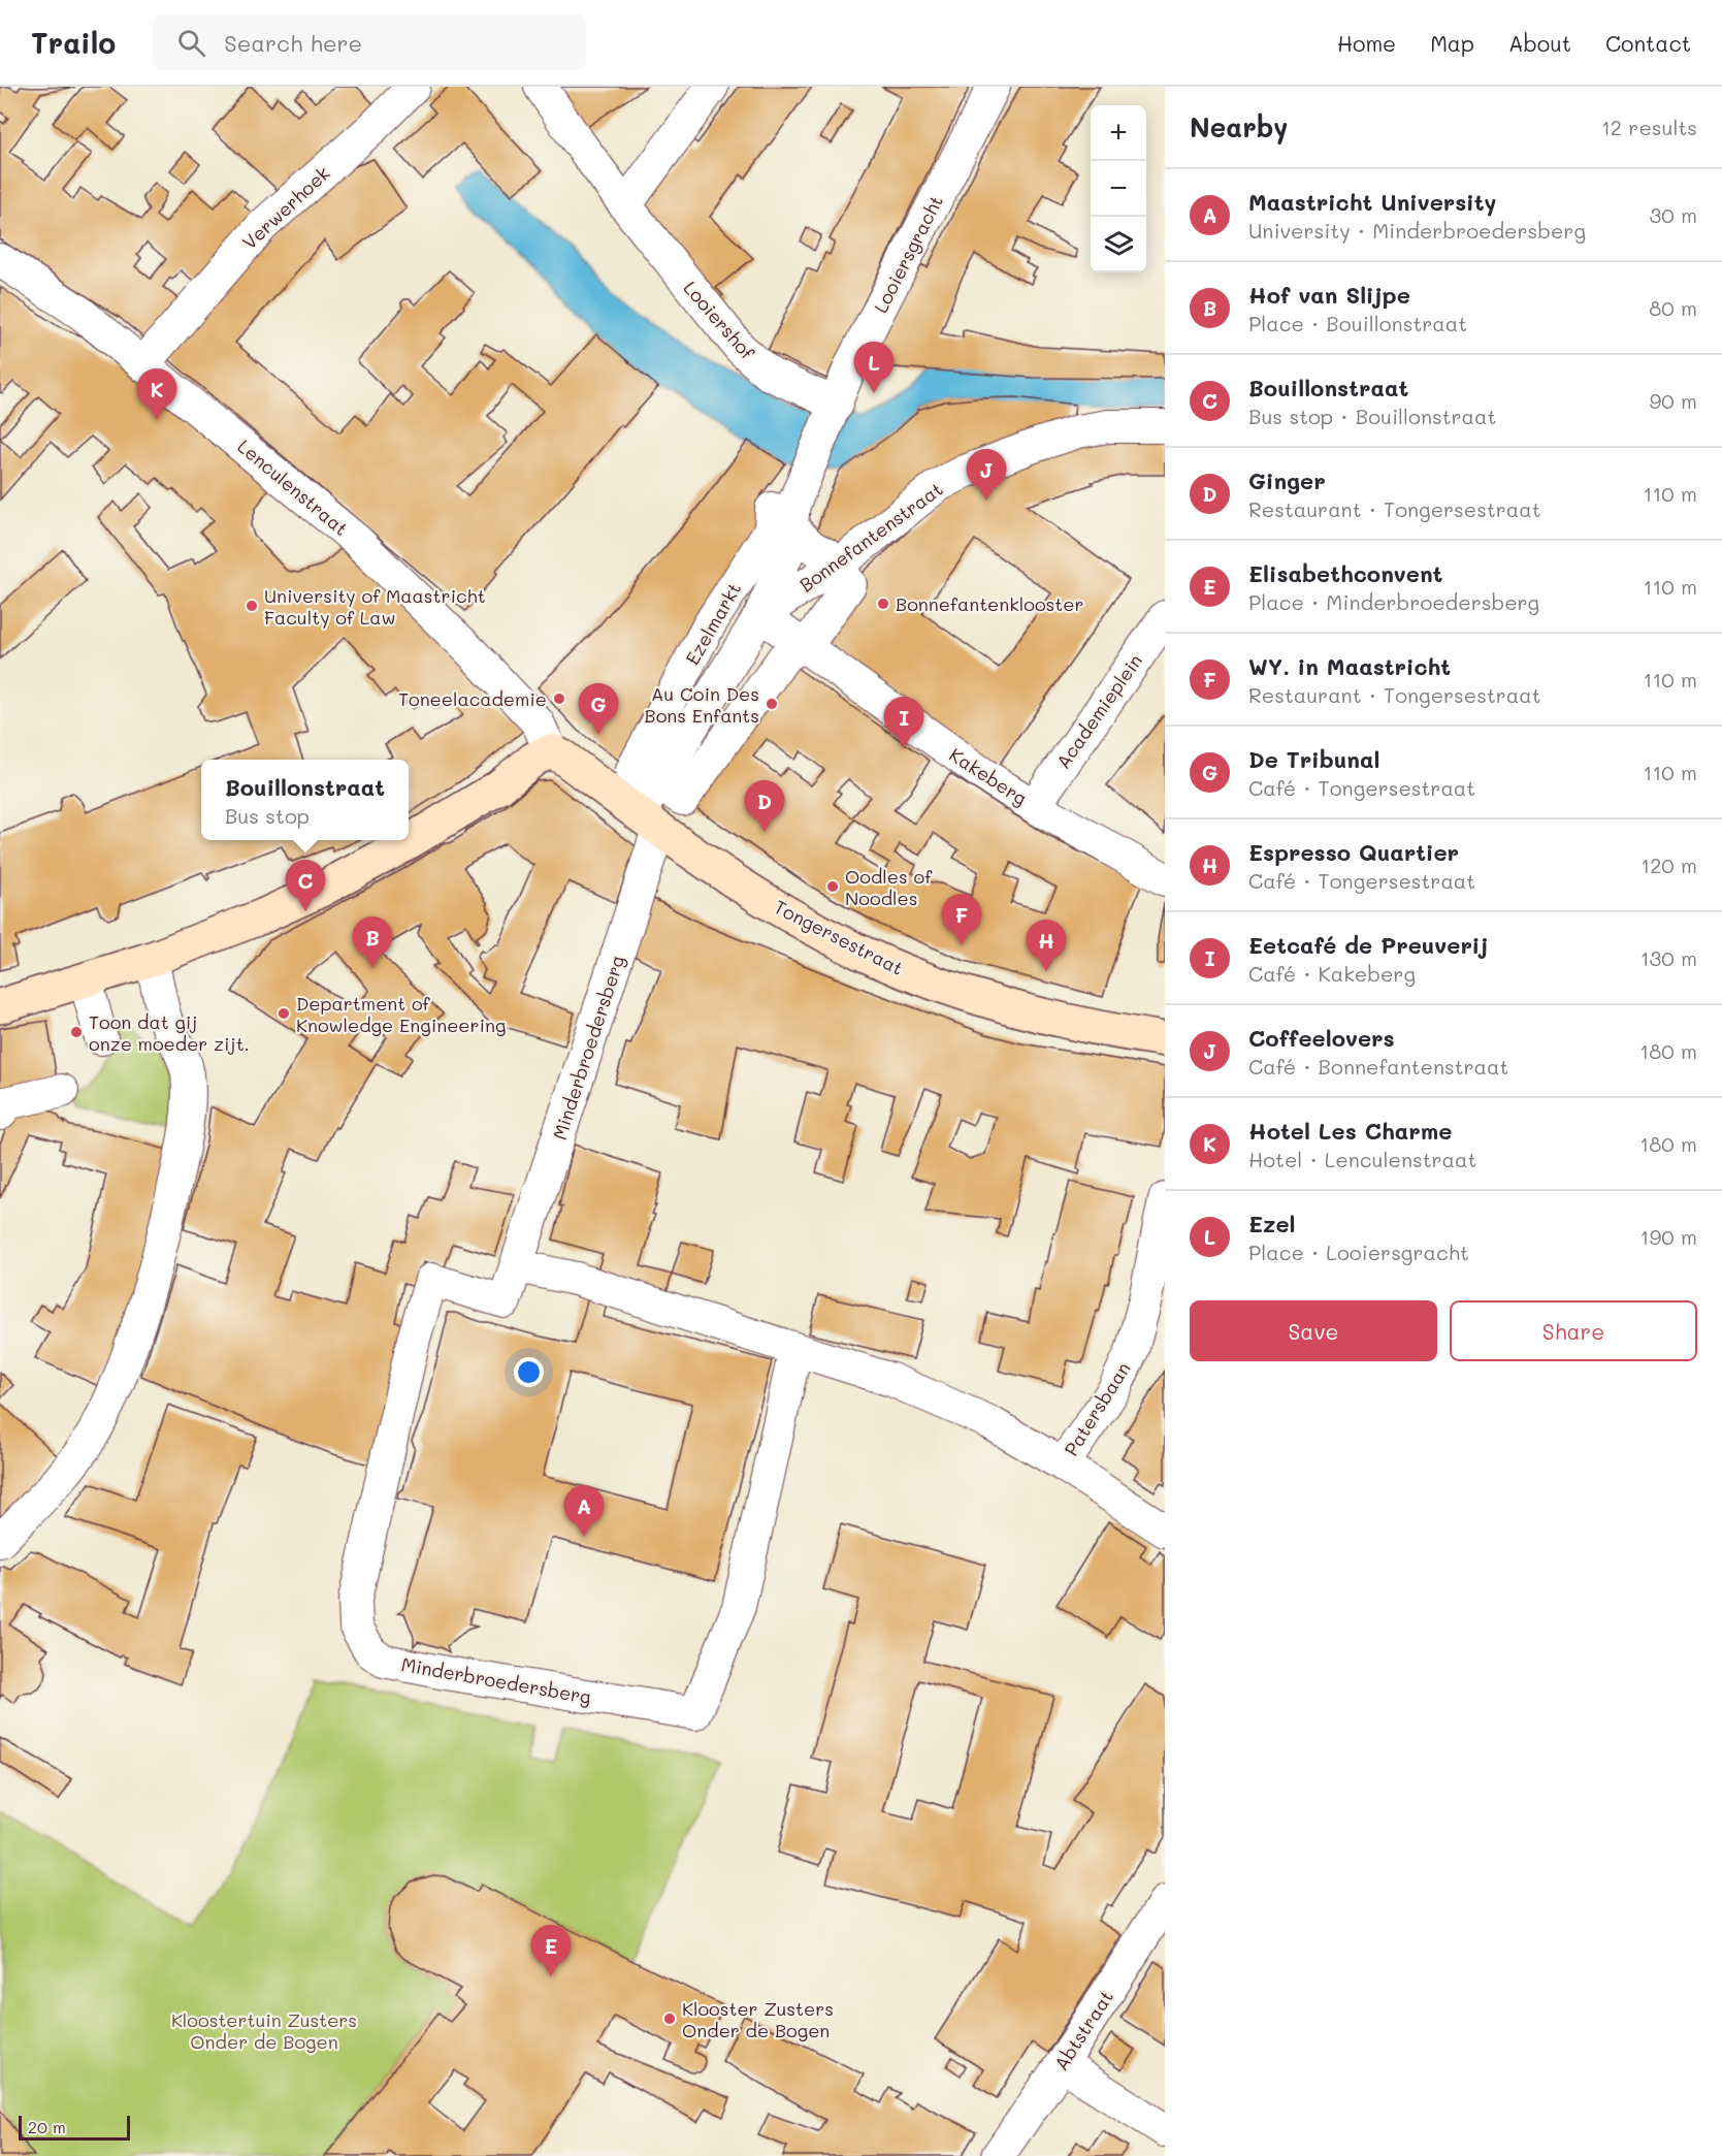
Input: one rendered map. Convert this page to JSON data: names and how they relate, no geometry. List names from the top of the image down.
{
  "streets": {
    "street": [
      "Verwerhoek",
      "Looiersgracht",
      "Looiershof",
      "Lenculenstraat",
      "Bonnefantenstraat",
      "Ezelmarkt",
      "Academieplein",
      "Kakeberg",
      "Tongersestraat",
      "Minderbroedersberg",
      "Patersbaan",
      "Abtstraat"
    ]
  },
  "crossings": [
    ["Verwerhoek", "Lenculenstraat"],
    ["Looiersgracht", "Looiershof"],
    ["Looiersgracht", "Ezelmarkt"],
    ["Lenculenstraat", "Tongersestraat"],
    ["Bonnefantenstraat", "Ezelmarkt"],
    ["Bonnefantenstraat", "Kakeberg"],
    ["Ezelmarkt", "Kakeberg"],
    ["Ezelmarkt", "Tongersestraat"],
    ["Ezelmarkt", "Minderbroedersberg"],
    ["Academieplein", "Kakeberg"],
    ["Tongersestraat", "Minderbroedersberg"]
  ],
  "parks": ["Kloostertuin Zusters Onder de Bogen"],
  "places": [
    "Bonnefantenklooster",
    "University of Maastricht Faculty of Law",
    "Toneelacademie",
    "Au Coin Des Bons Enfants",
    "Oodles of Noodles",
    "Department of Knowledge Engineering",
    "Toon dat gij onze moeder zijt.",
    "Klooster Zusters Onder de Bogen"
  ],
  "scale_bar": "20 m",
  "page": {
    "header": "Trailo",
    "search": "Search here",
    "nav": [
      "Home",
      "Map",
      "About",
      "Contact"
    ],
    "heading": ["Nearby", "12 results"],
    "map_buttons": ["+", "−"],
    "list": [
      {
        "mark": "A",
        "name": "Maastricht University",
        "note": "University · Minderbroedersberg",
        "value": "30 m"
      },
      {
        "mark": "B",
        "name": "Hof van Slijpe",
        "note": "Place · Bouillonstraat",
        "value": "80 m"
      },
      {
        "mark": "C",
        "name": "Bouillonstraat",
        "note": "Bus stop · Bouillonstraat",
        "value": "90 m"
      },
      {
        "mark": "D",
        "name": "Ginger",
        "note": "Restaurant · Tongersestraat",
        "value": "110 m"
      },
      {
        "mark": "E",
        "name": "Elisabethconvent",
        "note": "Place · Minderbroedersberg",
        "value": "110 m"
      },
      {
        "mark": "F",
        "name": "WY. in Maastricht",
        "note": "Restaurant · Tongersestraat",
        "value": "110 m"
      },
      {
        "mark": "G",
        "name": "De Tribunal",
        "note": "Café · Tongersestraat",
        "value": "110 m"
      },
      {
        "mark": "H",
        "name": "Espresso Quartier",
        "note": "Café · Tongersestraat",
        "value": "120 m"
      },
      {
        "mark": "I",
        "name": "Eetcafé de Preuverij",
        "note": "Café · Kakeberg",
        "value": "130 m"
      },
      {
        "mark": "J",
        "name": "Coffeelovers",
        "note": "Café · Bonnefantenstraat",
        "value": "180 m"
      },
      {
        "mark": "K",
        "name": "Hotel Les Charme",
        "note": "Hotel · Lenculenstraat",
        "value": "180 m"
      },
      {
        "mark": "L",
        "name": "Ezel",
        "note": "Place · Looiersgracht",
        "value": "190 m"
      }
    ],
    "pins": [
      "L",
      "K",
      "J",
      "G",
      "I",
      "D",
      "C",
      "F",
      "B",
      "H",
      "A",
      "E"
    ],
    "popup": ["Bouillonstraat", "Bus stop"],
    "buttons": ["Save", "Share"],
    "scale": "20 m"
  }
}
